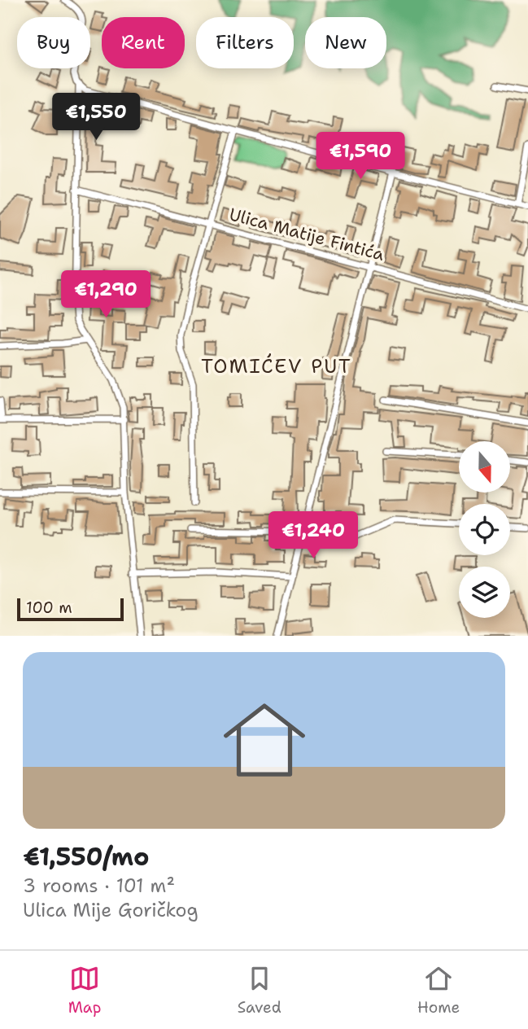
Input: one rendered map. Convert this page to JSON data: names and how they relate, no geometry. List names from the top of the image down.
{
  "streets": {
    "street": ["Ulica Matije Fintića"]
  },
  "districts": ["TOMIĆEV PUT"],
  "scale_bar": "100 m",
  "north": "bottom",
  "page": {
    "chip": [
      "Buy",
      "Rent",
      "Filters",
      "New"
    ],
    "price": [
      "€1,550",
      "€1,590",
      "€1,290",
      "€1,240"
    ],
    "scale": "100 m",
    "list": [
      {
        "name": "€1,550/mo",
        "note": "3 rooms · 101 m² · Ulica Mije Goričkog"
      }
    ],
    "tabs": ["Map", "Saved", "Home"]
  }
}
